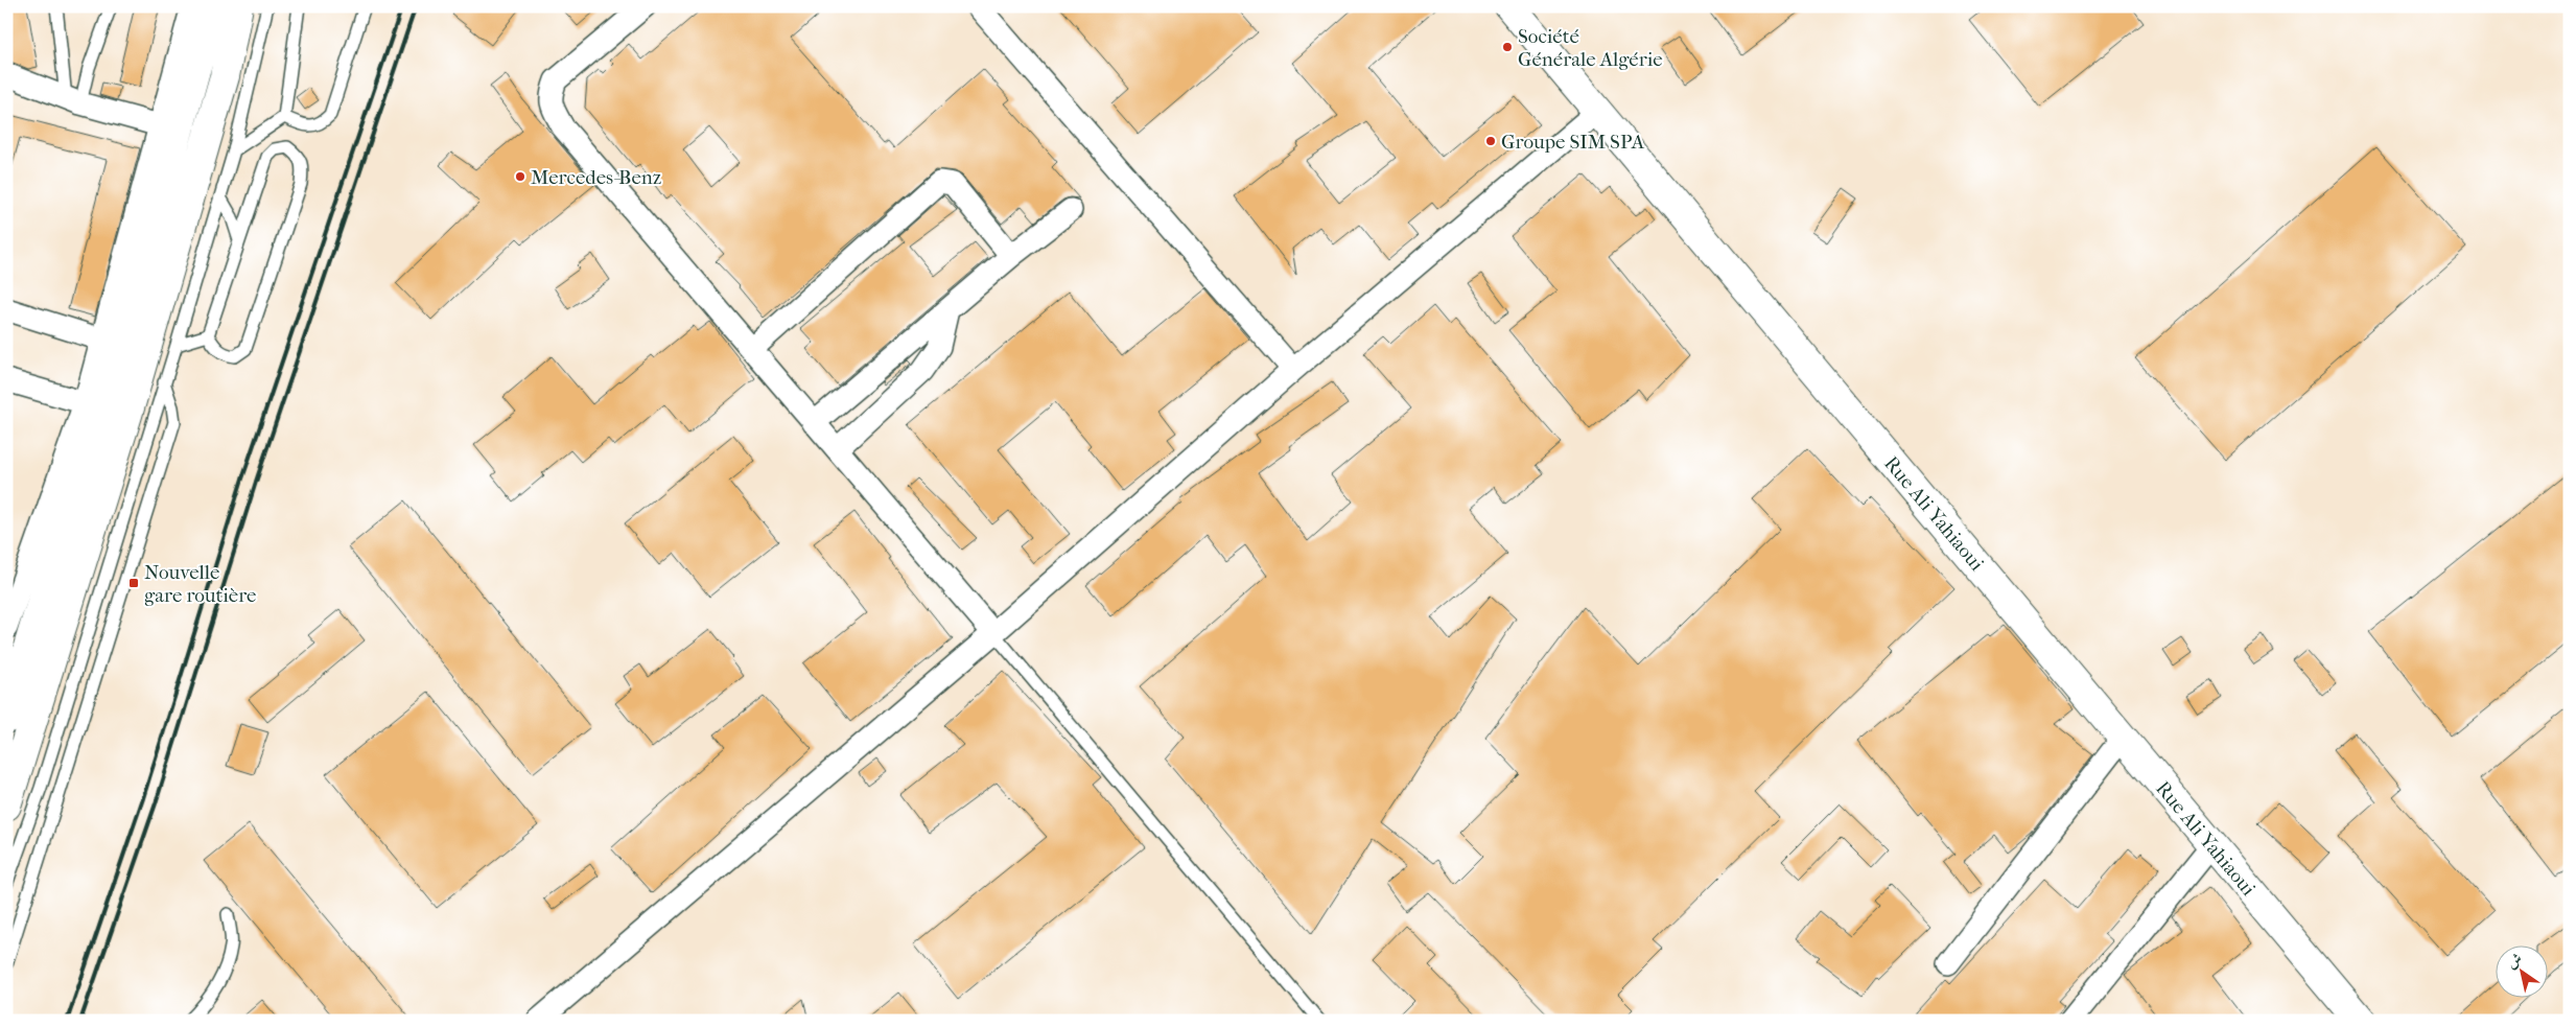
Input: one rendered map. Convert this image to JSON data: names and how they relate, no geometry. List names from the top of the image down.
{
  "streets": {
    "main road": ["Rue Ali Yahiaoui"]
  },
  "places": {
    "other": ["Société Générale Algérie", "Groupe SIM SPA", "Mercedes-Benz"],
    "transit": ["Nouvelle gare routière"]
  },
  "north": "top left"
}
